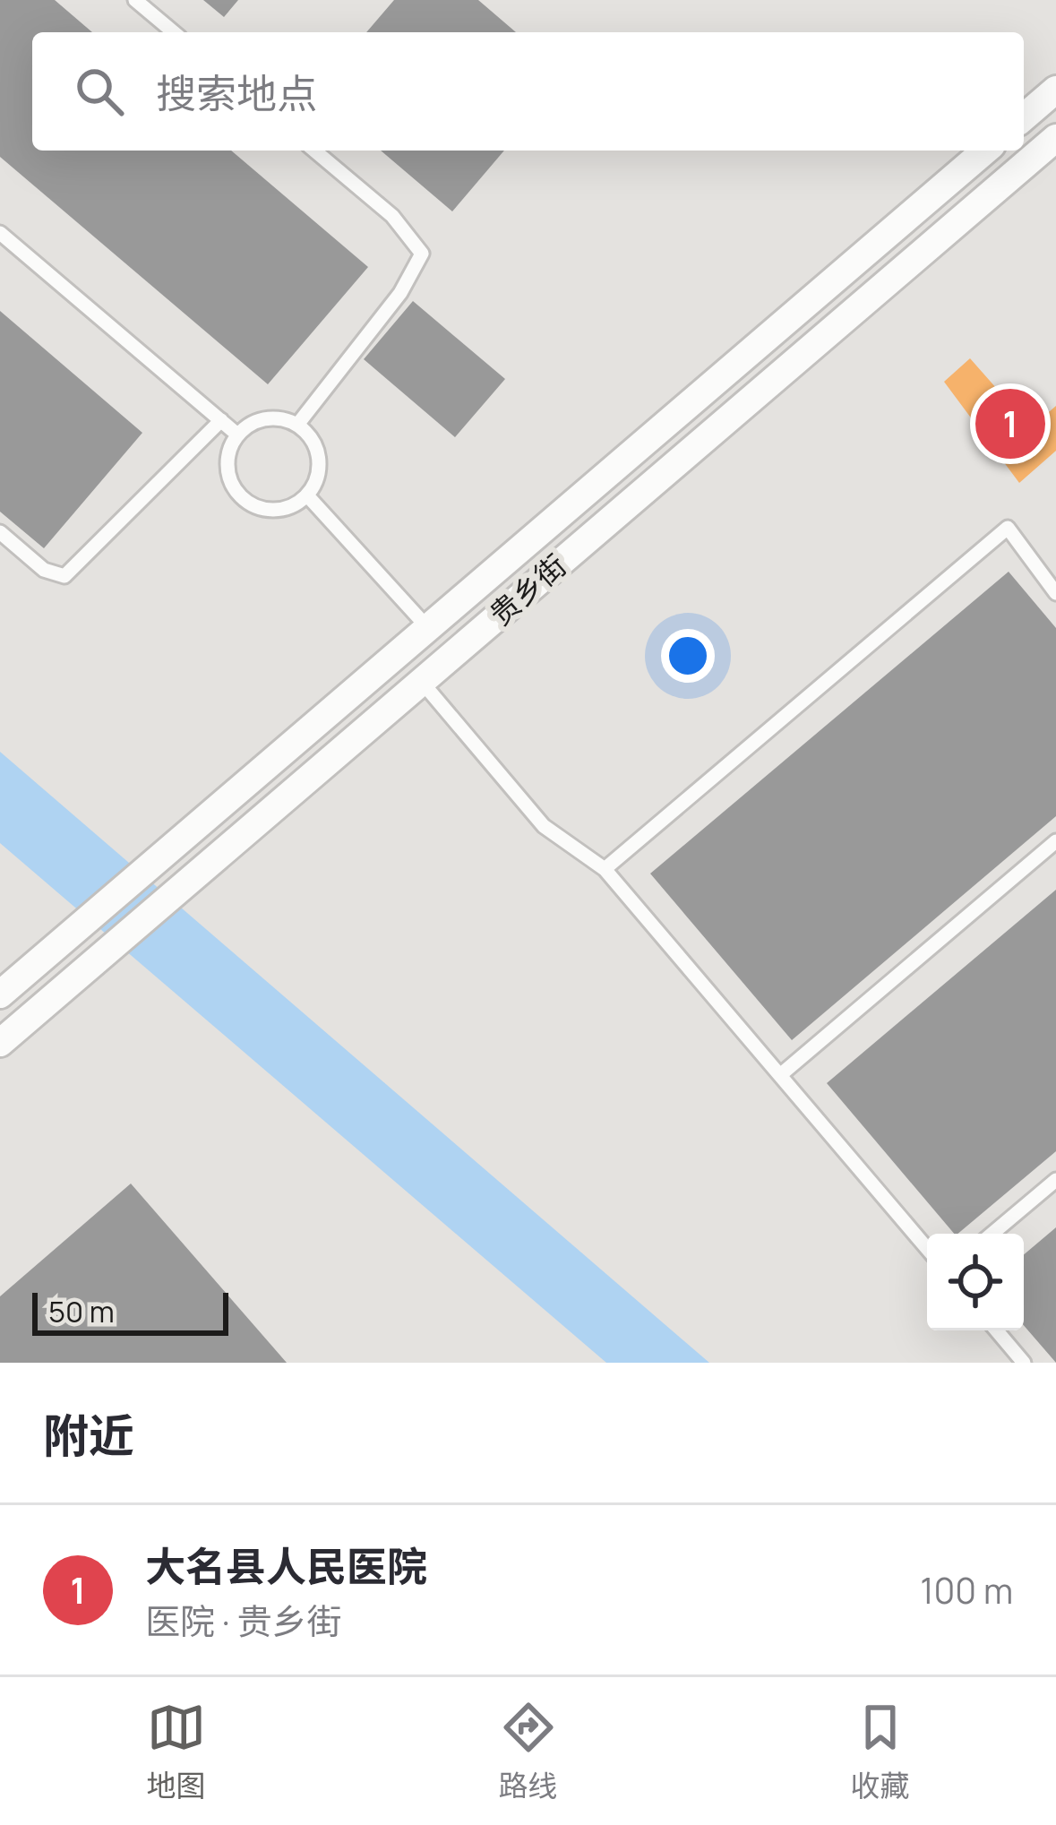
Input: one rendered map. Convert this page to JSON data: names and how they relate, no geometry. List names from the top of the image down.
{
  "streets": {
    "street": ["贵乡街"]
  },
  "scale_bar": "50 m",
  "page": {
    "search": "搜索地点",
    "pins": "1",
    "scale": "50 m",
    "heading": "附近",
    "list": [
      {
        "mark": "1",
        "name": "大名县人民医院",
        "note": "医院 · 贵乡街",
        "value": "100 m"
      }
    ],
    "nav": ["地图", "路线", "收藏"]
  }
}
